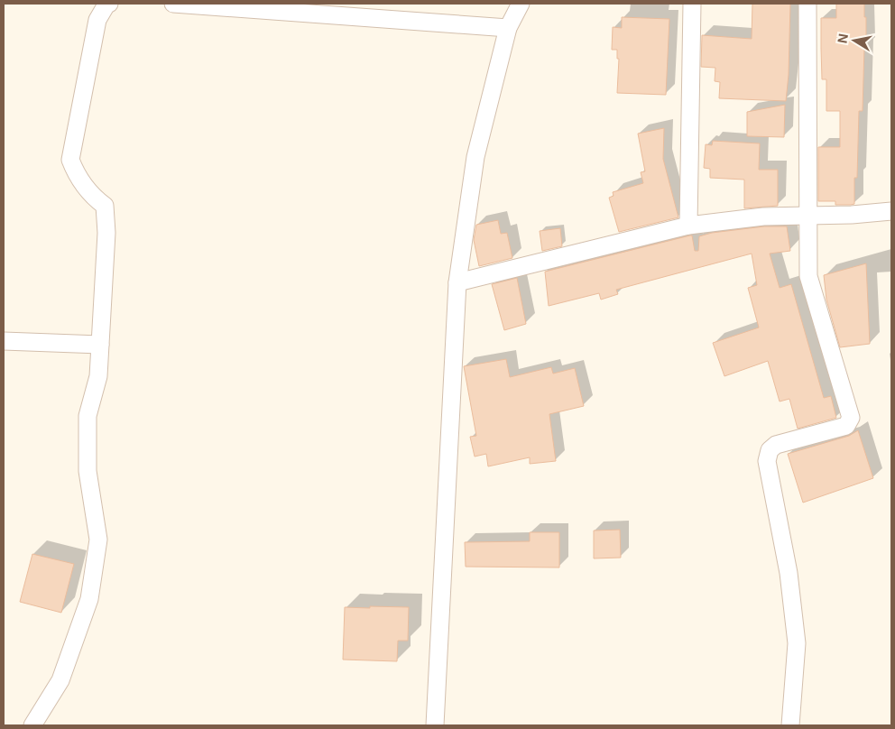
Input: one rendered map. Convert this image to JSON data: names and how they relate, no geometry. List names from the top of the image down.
{
  "north": "left"
}
